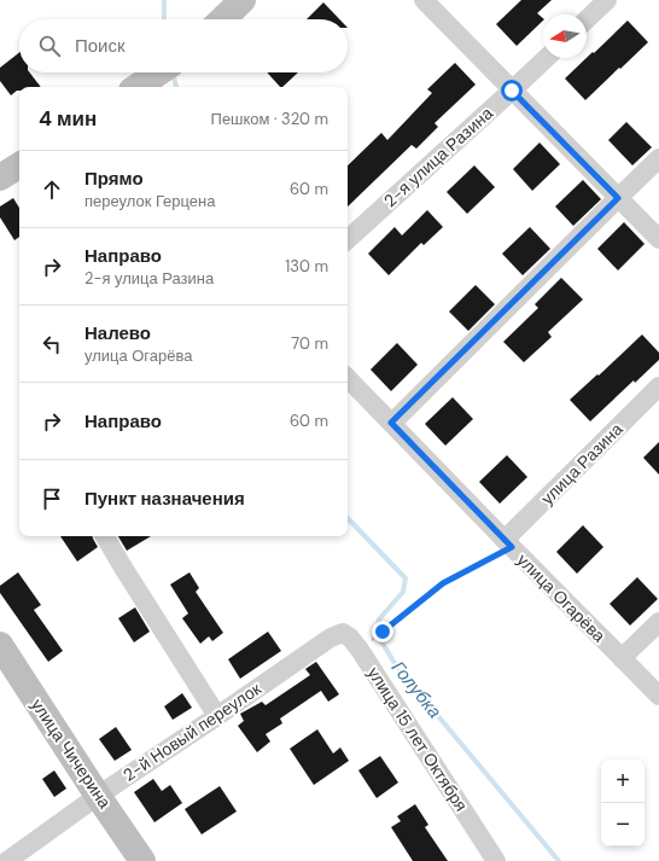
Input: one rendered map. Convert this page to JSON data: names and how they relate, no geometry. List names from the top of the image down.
{
  "streets": {
    "street": [
      "2-я улица Разина",
      "улица Разина",
      "улица Огарёва",
      "2-й Новый переулок",
      "улица 15 лет Октября",
      "улица Чичерина"
    ]
  },
  "crossings": [
    ["улица Разина", "улица Огарёва"],
    ["2-й Новый переулок", "улица 15 лет Октября"],
    ["2-й Новый переулок", "улица Чичерина"]
  ],
  "water": ["Голубка"],
  "north": "left",
  "page": {
    "search": "Поиск",
    "heading": ["4 мин", "Пешком · 320 m"],
    "list": [
      ["Прямо", "переулок Герцена", "60 m"],
      ["Направо", "2-я улица Разина", "130 m"],
      ["Налево", "улица Огарёва", "70 m"],
      ["Направо", "60 m"],
      "Пункт назначения"
    ],
    "map_buttons": ["+", "−"]
  }
}
